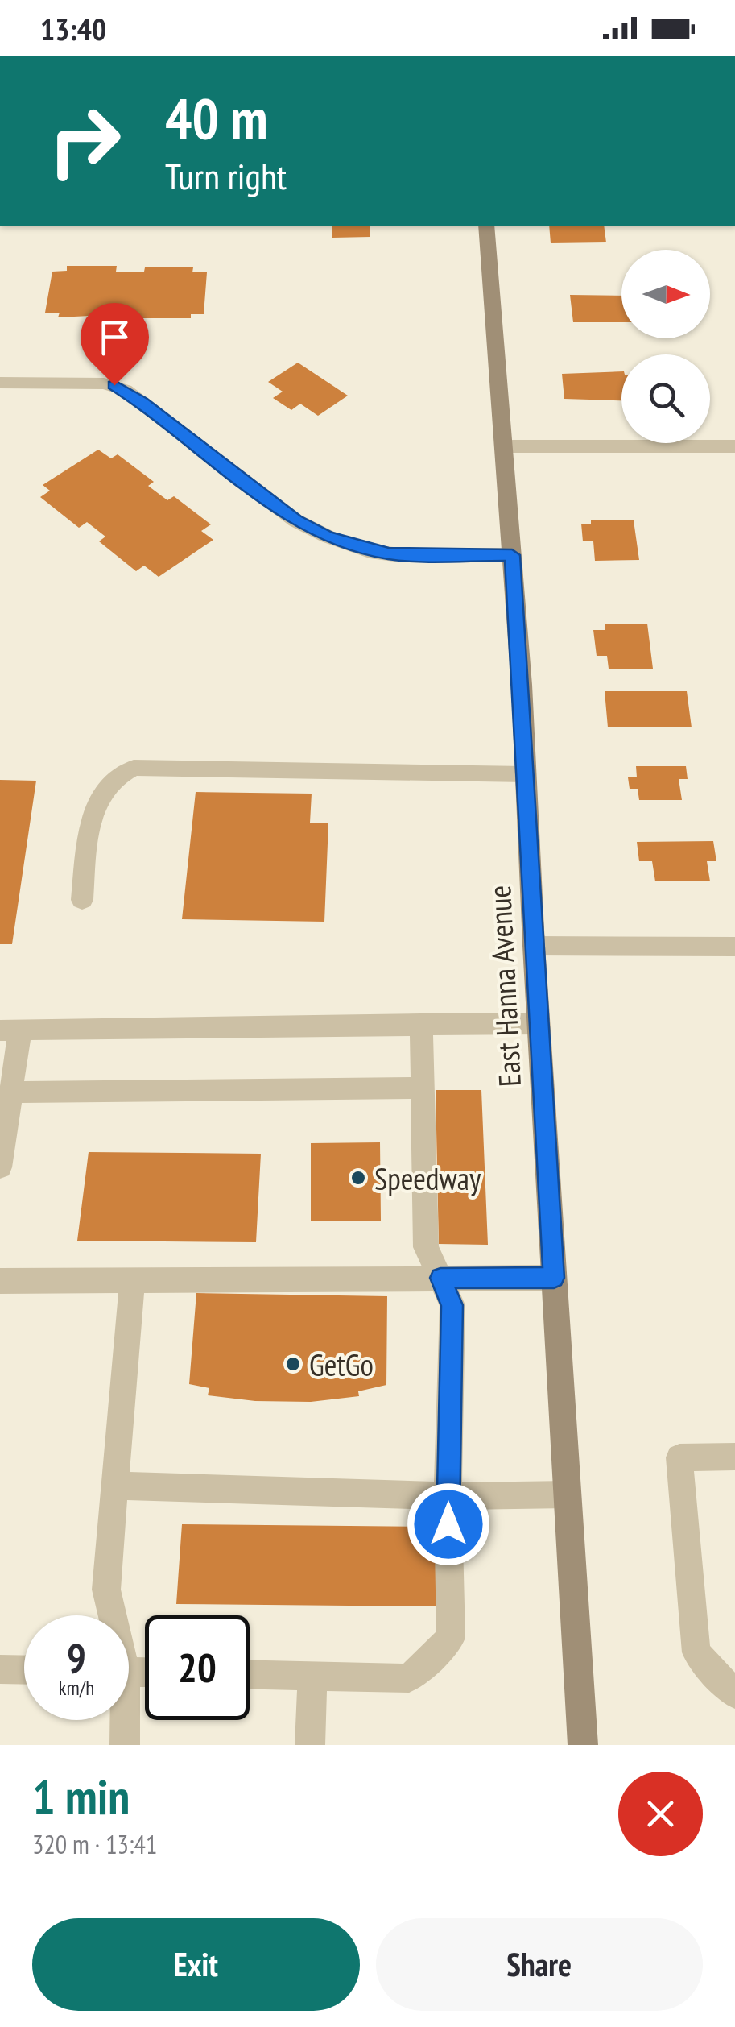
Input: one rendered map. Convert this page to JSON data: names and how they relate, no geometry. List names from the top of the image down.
{
  "streets": {
    "main road": ["East Hanna Avenue"]
  },
  "places": ["Speedway", "GetGo"],
  "north": "right",
  "page": {
    "status": "13:40",
    "turn": ["40 m", "Turn right"],
    "speed": "9 km/h",
    "limit": "20",
    "heading": ["1 min", "320 m · 13:41"],
    "buttons": ["Exit", "Share"]
  }
}
